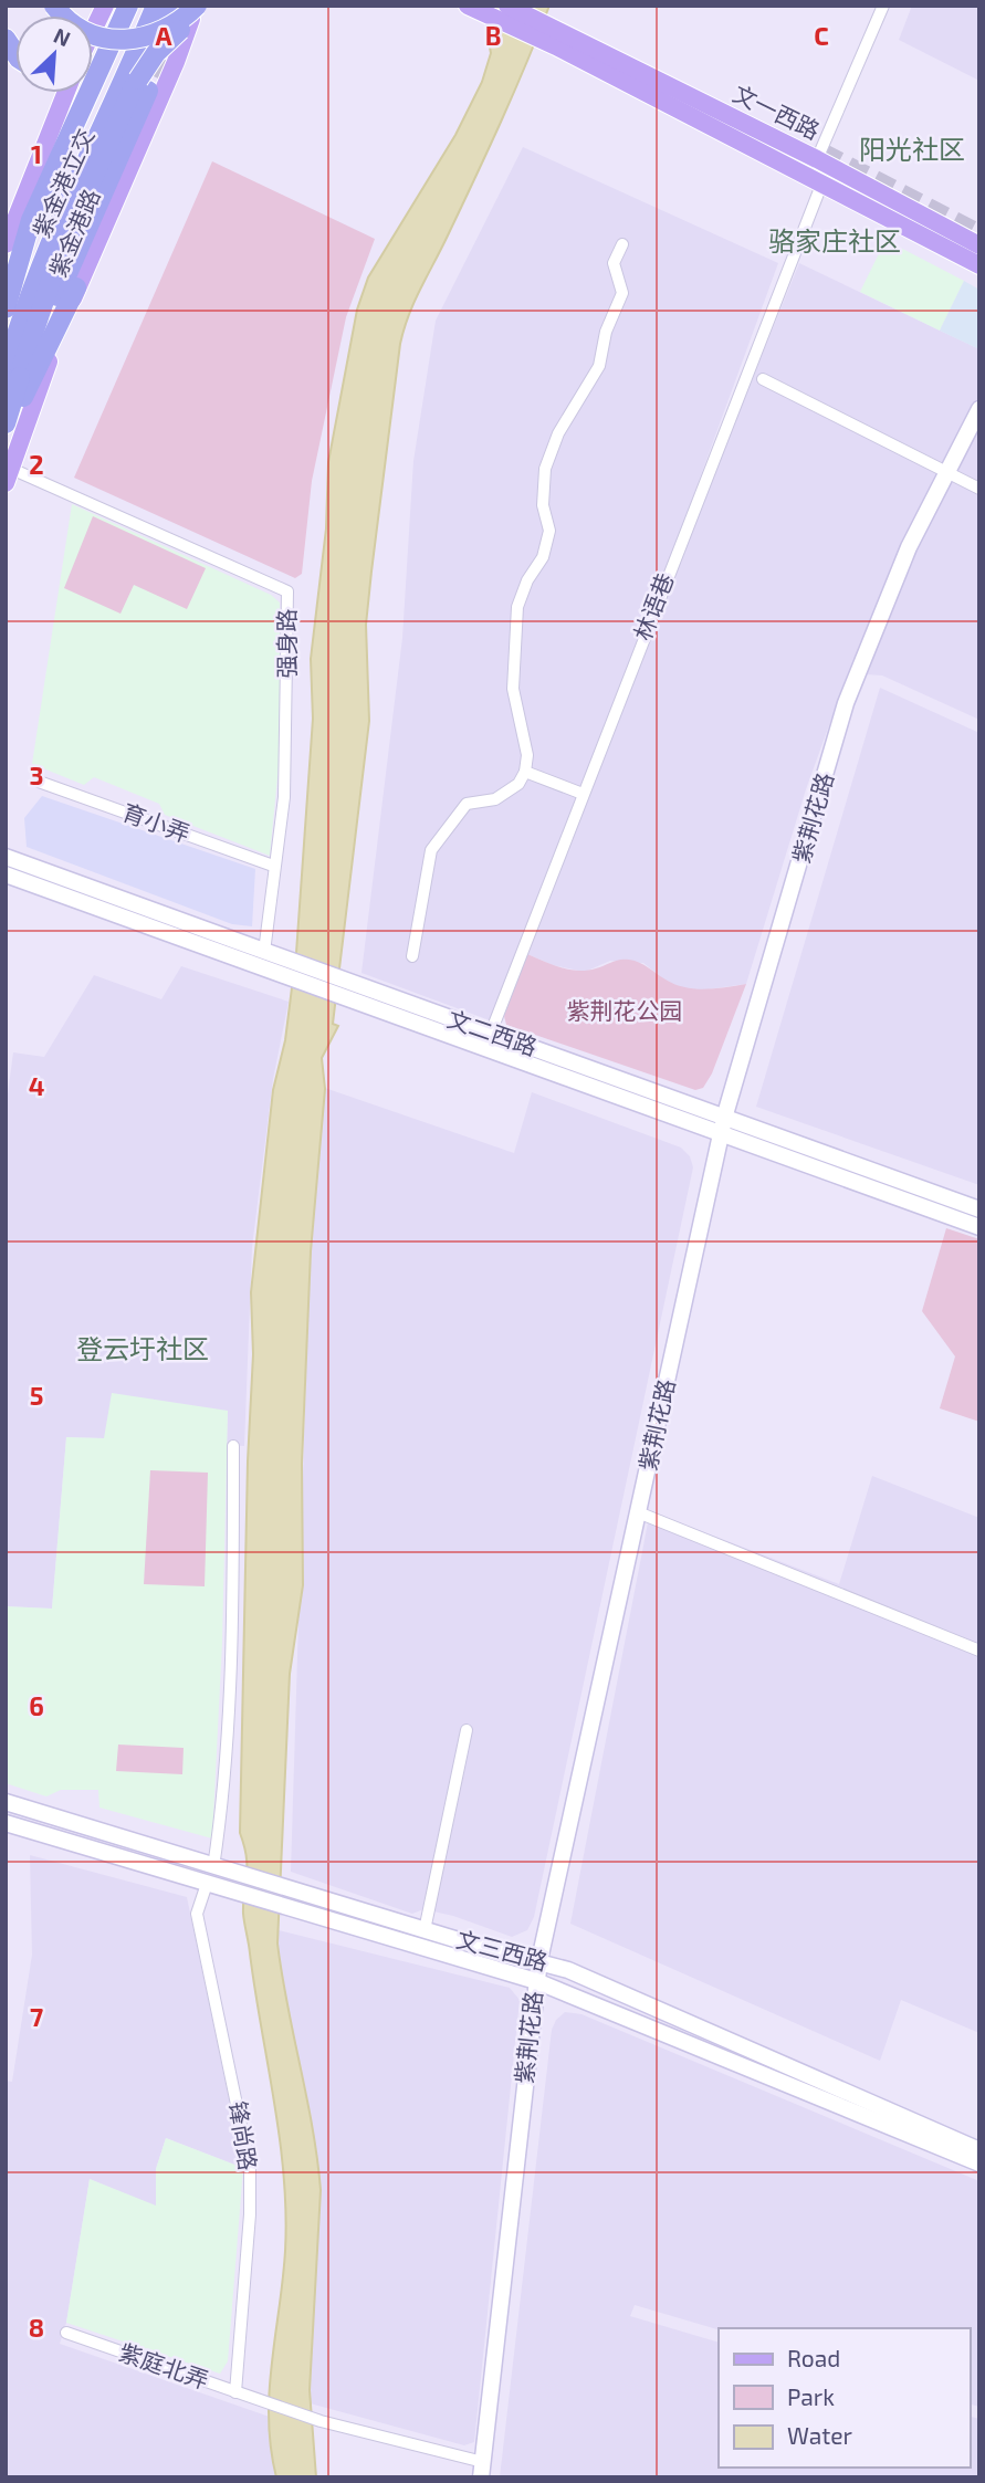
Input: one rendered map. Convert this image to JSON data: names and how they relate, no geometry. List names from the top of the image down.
{
  "streets": {
    "highway": ["紫金港立交"],
    "main road": [
      "文一西路",
      "紫金港路",
      "紫荆花路",
      "文二西路",
      "文三西路"
    ],
    "street": [
      "林语巷",
      "强身路",
      "育小弄",
      "锋尚路",
      "紫庭北弄"
    ]
  },
  "crossings": [
    ["文一西路", "林语巷"],
    ["紫金港路", "强身路"],
    ["林语巷", "文二西路"],
    ["强身路", "育小弄"],
    ["强身路", "文二西路"],
    ["紫荆花路", "文二西路"],
    ["紫荆花路", "文三西路"],
    ["紫荆花路", "紫庭北弄"],
    ["文三西路", "锋尚路"],
    ["锋尚路", "紫庭北弄"]
  ],
  "districts": ["阳光社区", "骆家庄社区", "登云圩社区"],
  "parks": ["紫荆花公园"],
  "legend": ["Road", "Park", "Water"],
  "north": "top right",
  "grid": {
    "columns": ["A", "B", "C"],
    "rows": [
      "1",
      "2",
      "3",
      "4",
      "5",
      "6",
      "7",
      "8"
    ]
  }
}
